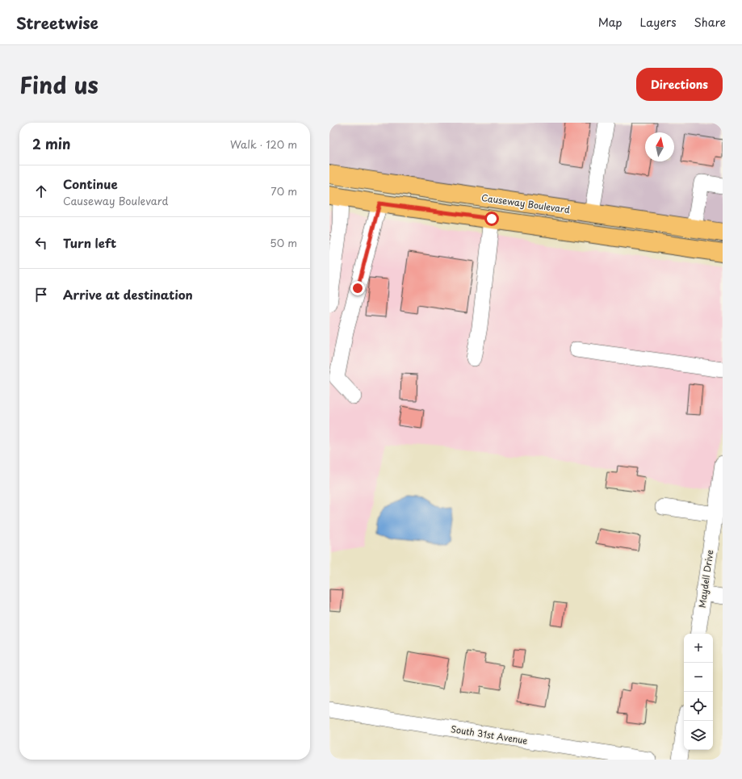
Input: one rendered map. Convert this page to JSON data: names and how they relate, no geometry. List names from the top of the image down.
{
  "streets": {
    "main road": ["Causeway Boulevard"],
    "street": ["Maydell Drive", "South 31st Avenue"]
  },
  "north": "top",
  "page": {
    "header": "Streetwise",
    "nav": ["Map", "Layers", "Share"],
    "title": "Find us",
    "buttons": "Directions",
    "heading": ["2 min", "Walk · 120 m"],
    "list": [
      ["Continue", "Causeway Boulevard", "70 m"],
      ["Turn left", "50 m"],
      "Arrive at destination"
    ],
    "map_buttons": ["+", "−"]
  }
}
